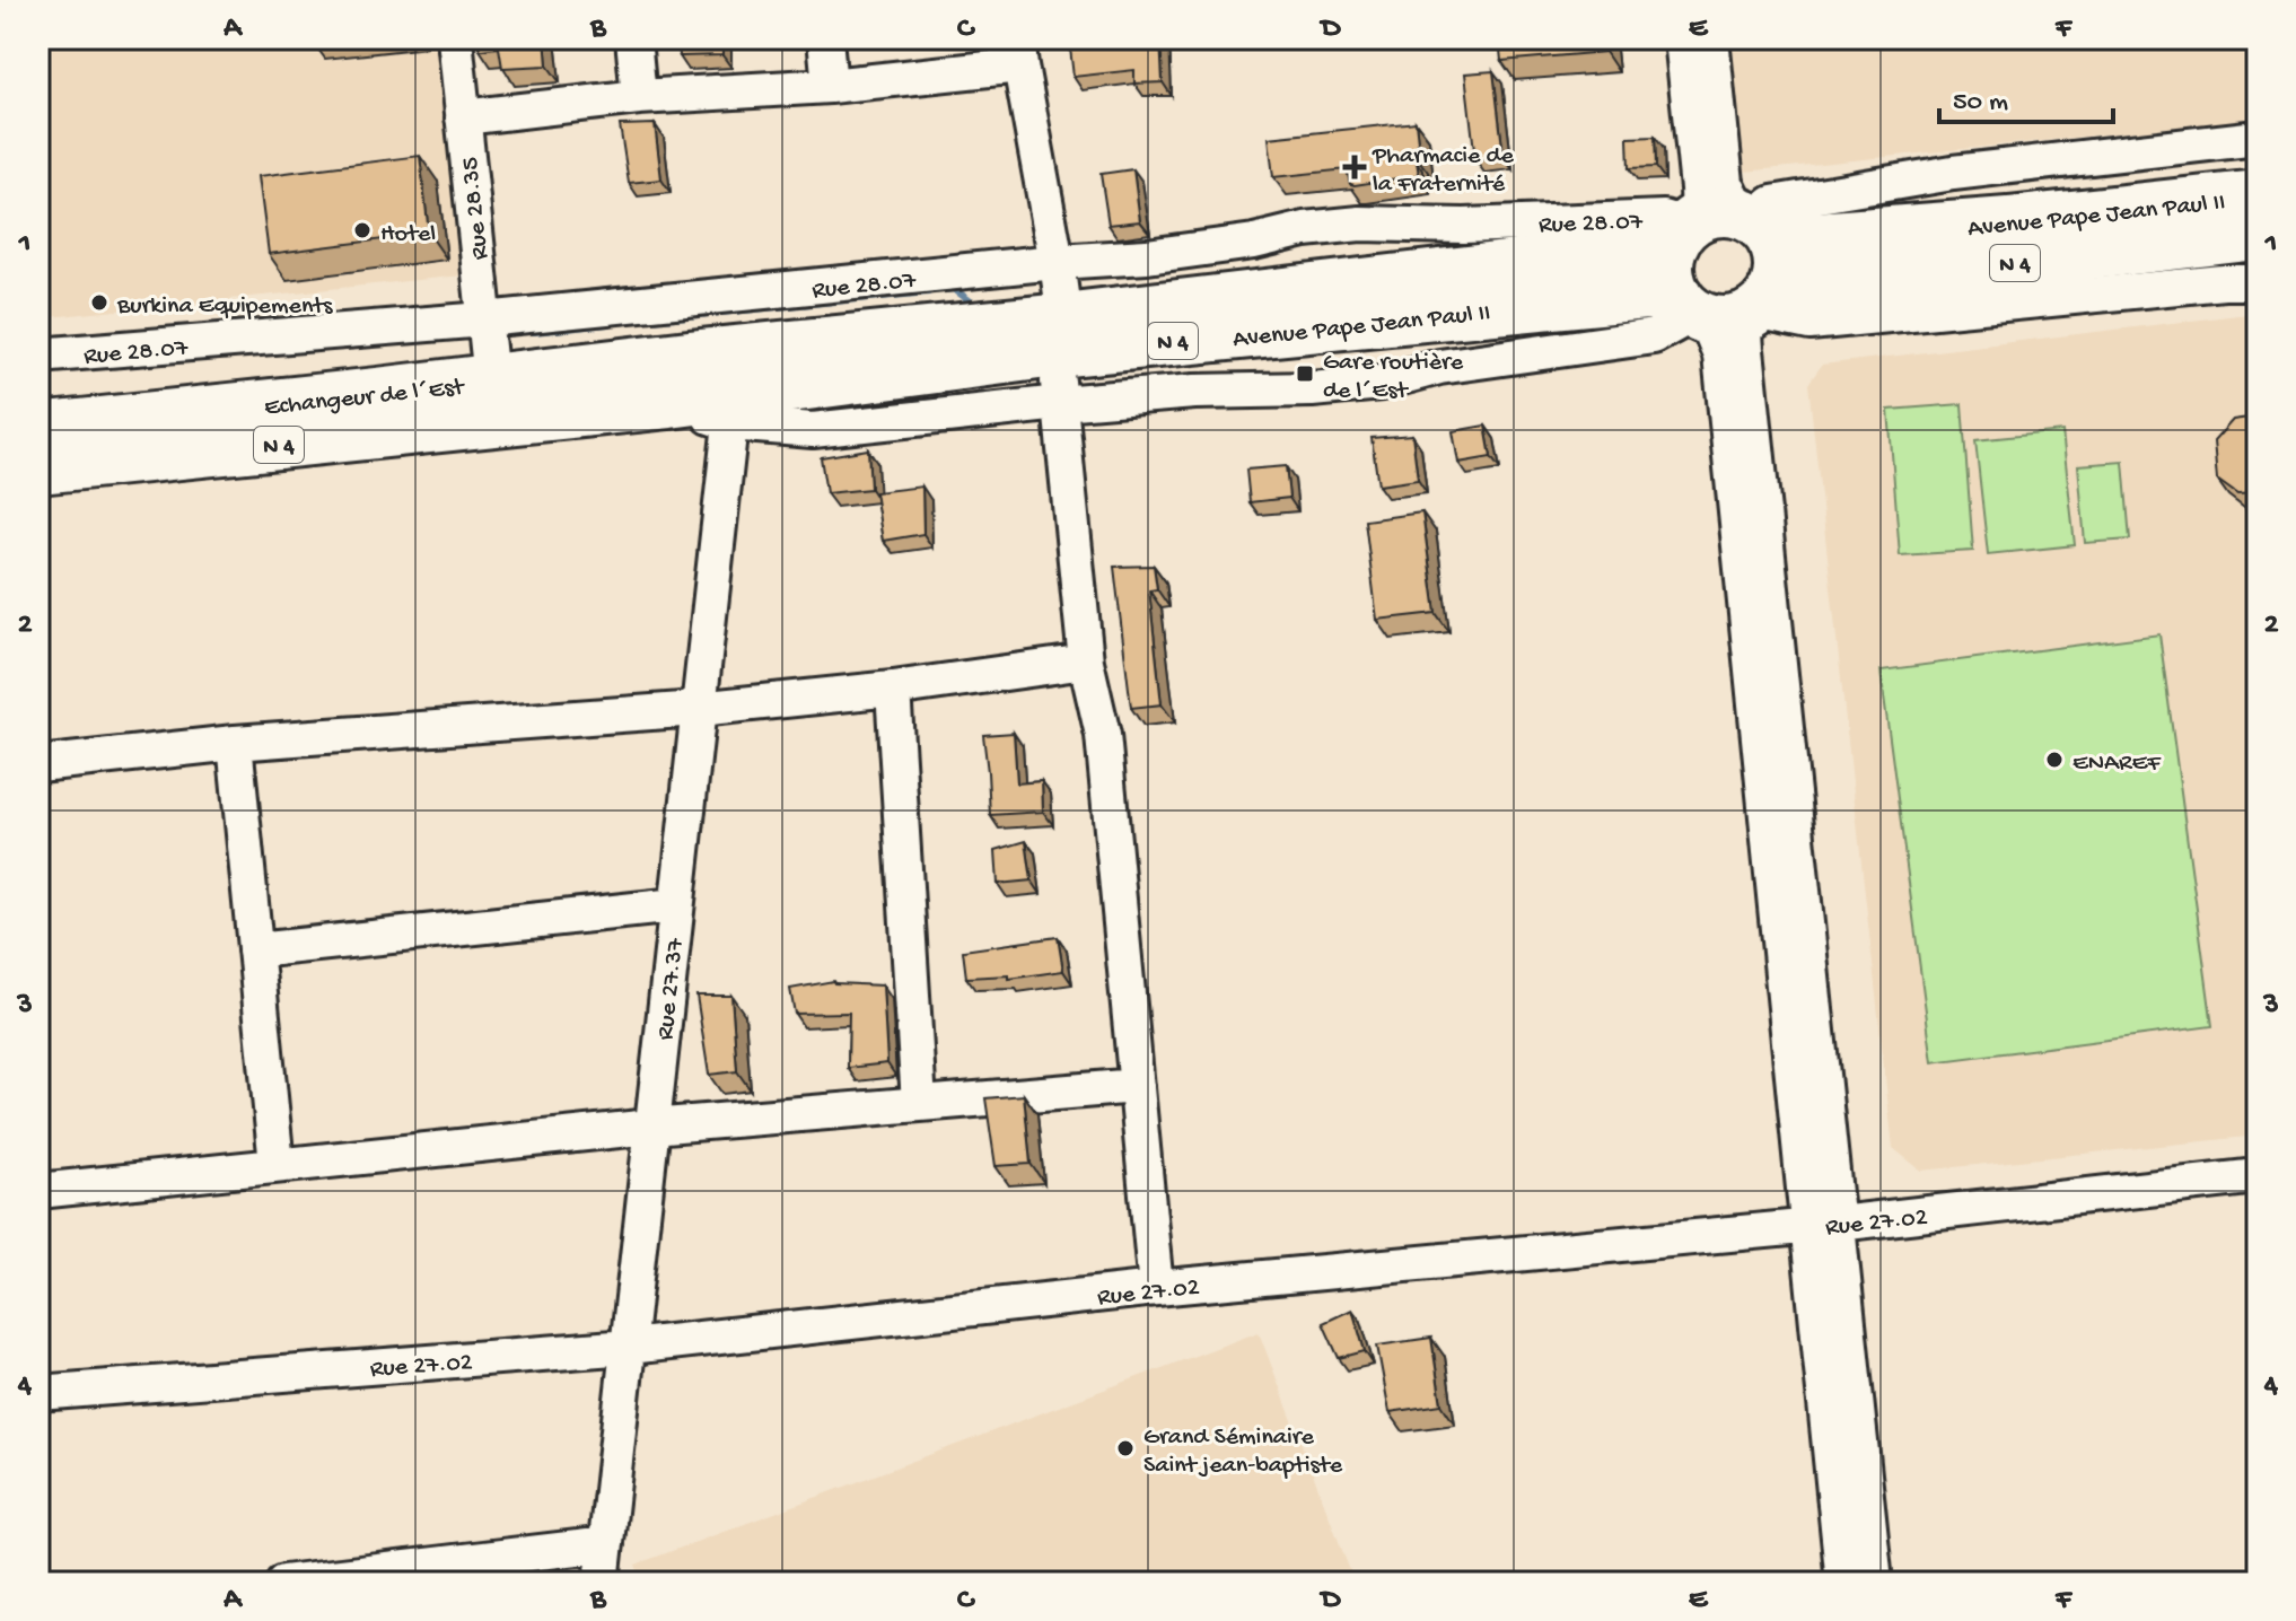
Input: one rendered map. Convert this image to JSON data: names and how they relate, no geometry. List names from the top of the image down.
{
  "streets": {
    "highway": ["Avenue Pape Jean Paul II", "N 4", "Echangeur de l´Est"],
    "street": [
      "Rue 28.35",
      "Rue 28.07",
      "Rue 27.37",
      "Rue 27.02"
    ]
  },
  "crossings": [
    ["Rue 28.35", "Rue 28.07"],
    ["Rue 28.35", "Echangeur de l´Est"],
    ["Avenue Pape Jean Paul II", "Rue 28.07"],
    ["Avenue Pape Jean Paul II", "Echangeur de l´Est"],
    ["Avenue Pape Jean Paul II", "Rue 27.37"],
    ["Rue 27.37", "Rue 27.02"]
  ],
  "places": {
    "health": ["Pharmacie de la Fraternité"],
    "other": [
      "Hotel",
      "Burkina Equipements",
      "ENAREF",
      "Grand Séminaire Saint jean-baptiste"
    ],
    "transit": ["Gare routière de l´Est"]
  },
  "scale_bar": "50 m",
  "grid": {
    "columns": [
      "A",
      "B",
      "C",
      "D",
      "E",
      "F"
    ],
    "rows": [
      "1",
      "2",
      "3",
      "4"
    ]
  }
}
